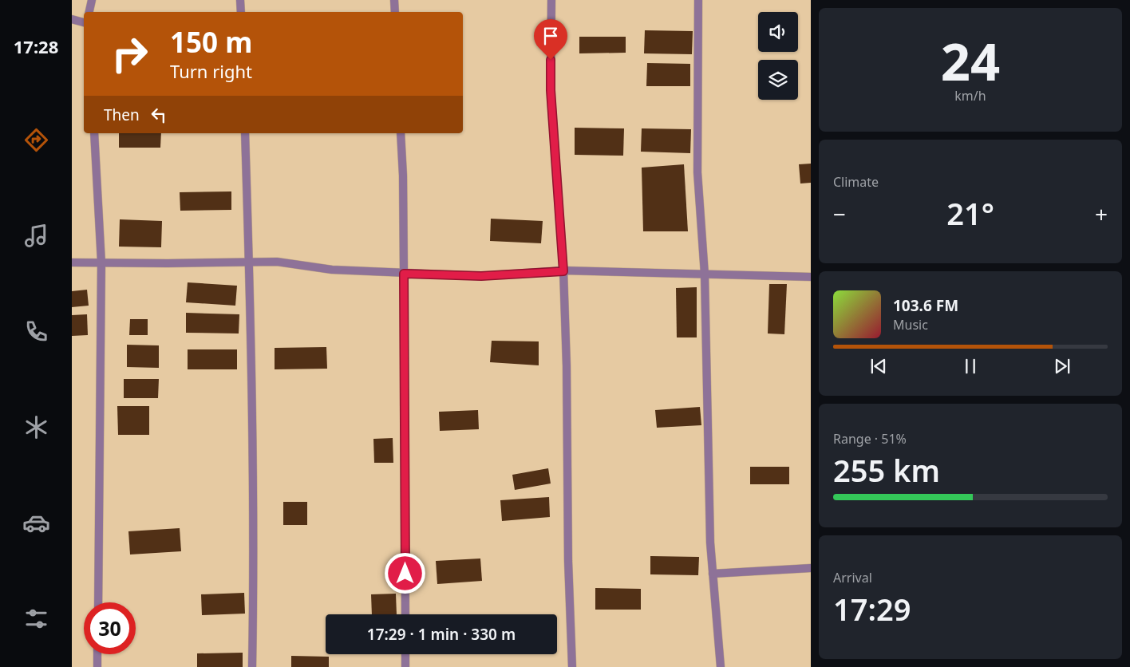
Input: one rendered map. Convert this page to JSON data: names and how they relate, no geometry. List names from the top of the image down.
{
  "page": {
    "tabs": "17:28",
    "tile": [
      ["24", "km/h"],
      "Climate",
      ["Range · 51%", "255 km"],
      ["Arrival", "17:29"]
    ],
    "turn": ["150 m", "Turn right"],
    "then": "Then",
    "heat": ["−", "21°", "+"],
    "song": ["103.6 FM", "Music"],
    "limit": "30",
    "trip": "17:29 · 1 min · 330 m"
  }
}
